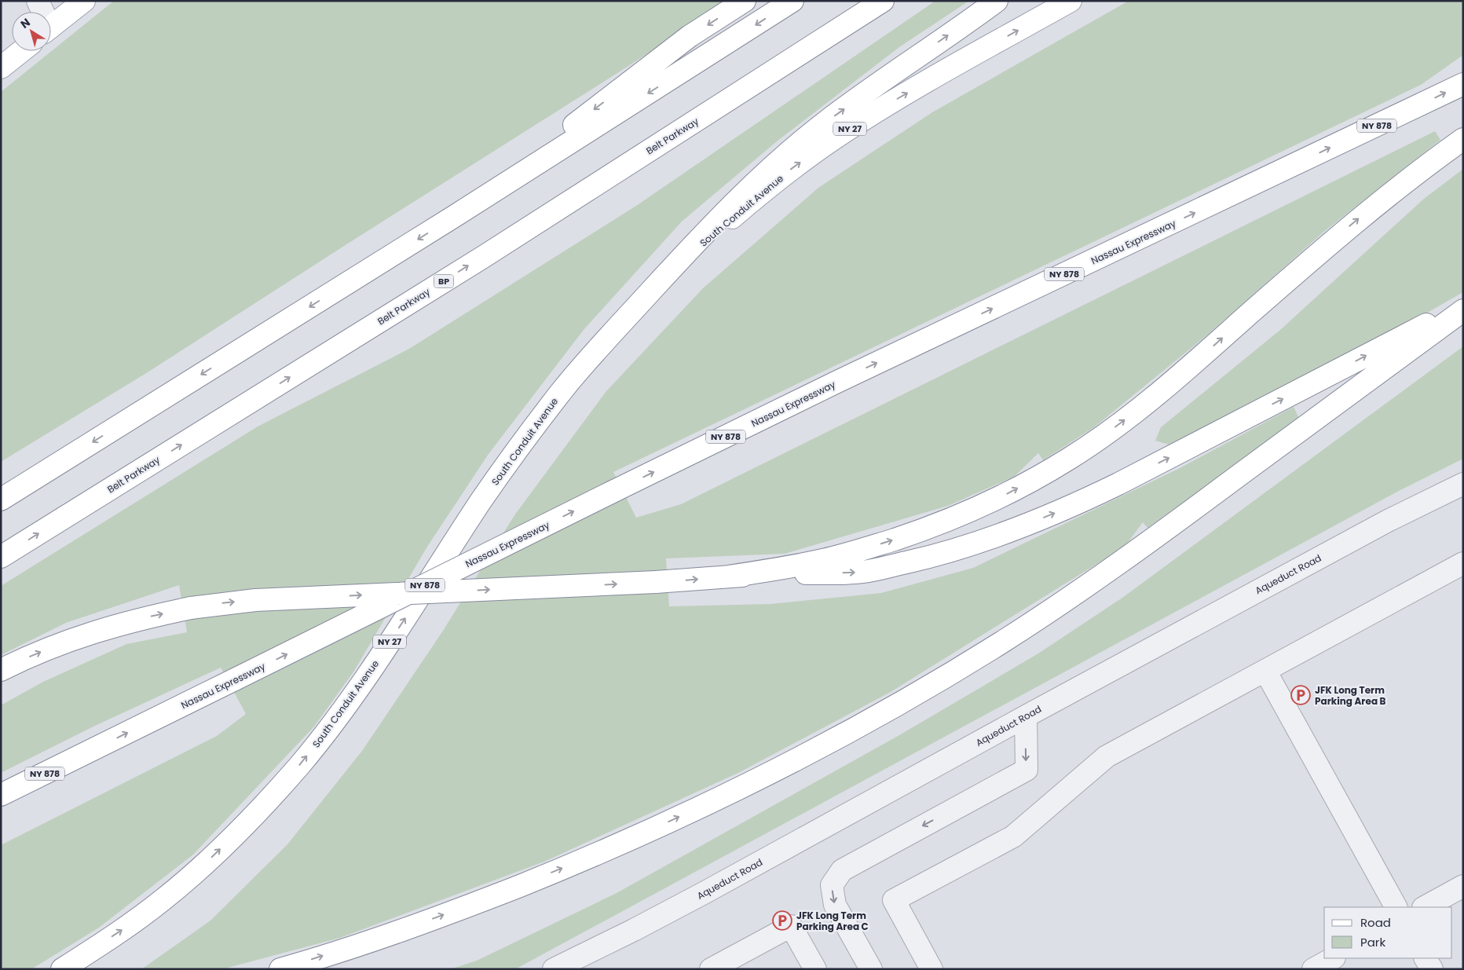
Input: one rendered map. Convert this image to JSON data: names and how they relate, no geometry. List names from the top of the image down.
{
  "streets": {
    "main road": [
      "NY 878",
      "NY 27",
      "Belt Parkway",
      "South Conduit Avenue",
      "Nassau Expressway",
      "BP"
    ],
    "street": ["Aqueduct Road"]
  },
  "places": {
    "parking": ["JFK Long Term Parking Area B", "JFK Long Term Parking Area C"]
  },
  "legend": ["Road", "Park"],
  "north": "top left"
}
